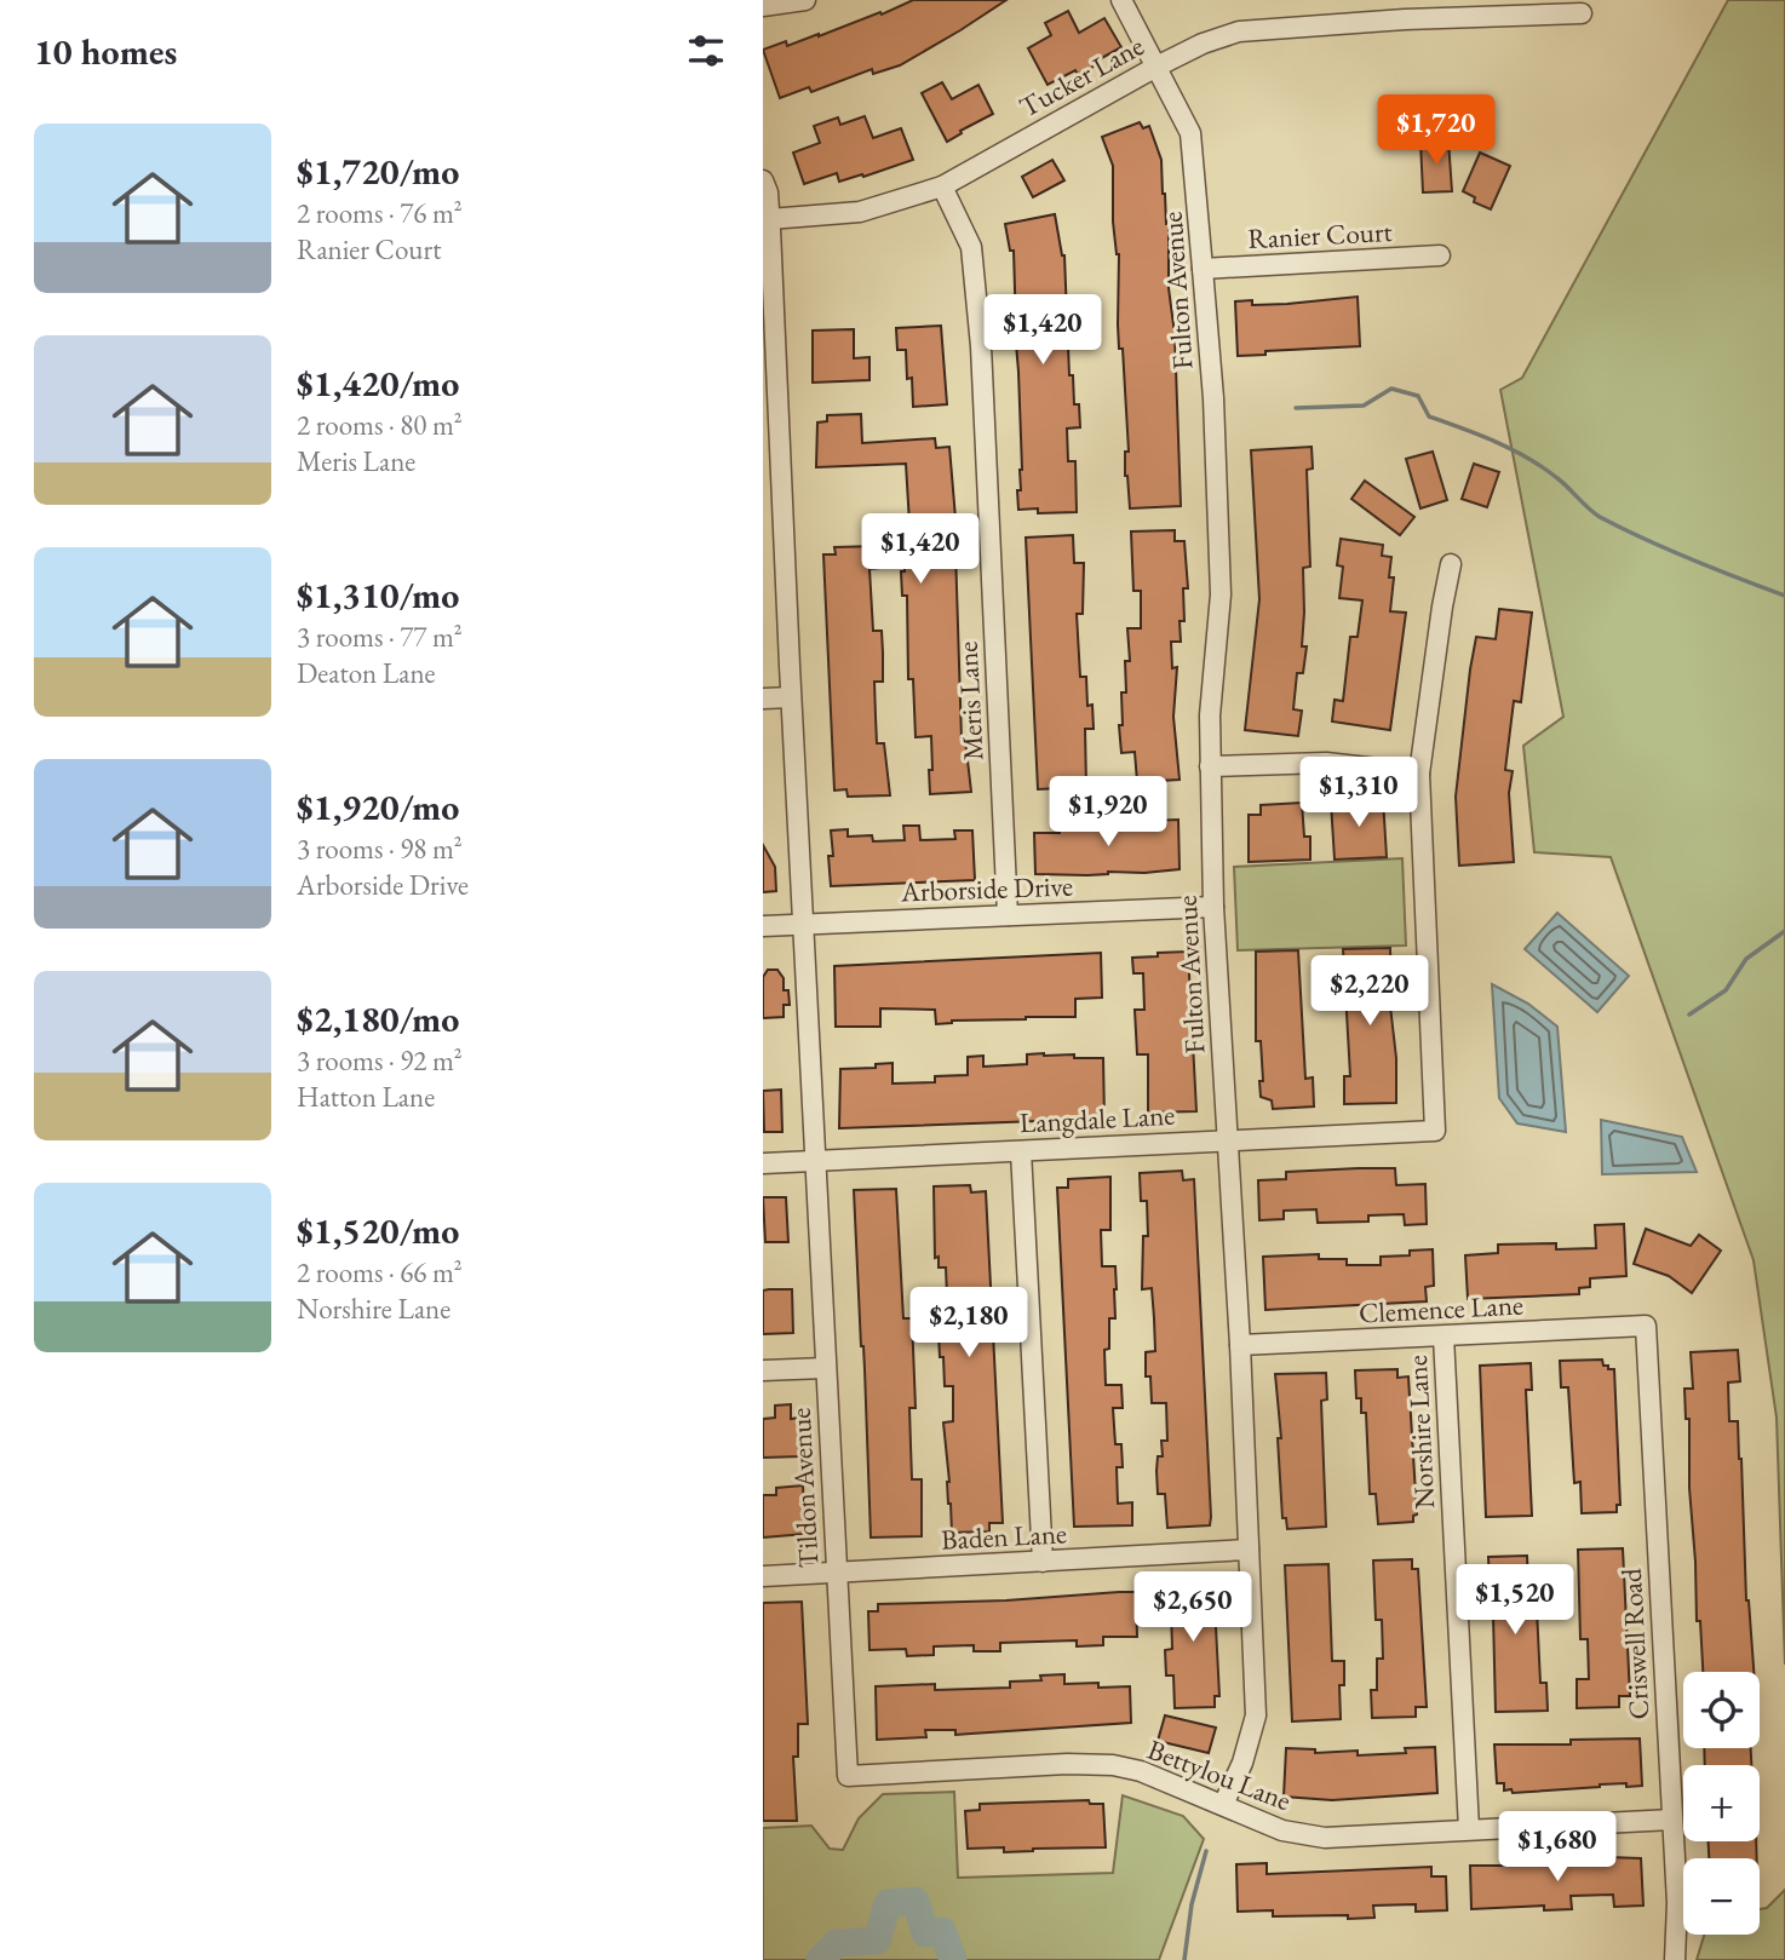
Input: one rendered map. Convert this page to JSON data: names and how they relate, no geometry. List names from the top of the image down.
{
  "streets": {
    "street": [
      "Tucker Lane",
      "Ranier Court",
      "Fulton Avenue",
      "Meris Lane",
      "Arborside Drive",
      "Langdale Lane",
      "Clemence Lane",
      "Norshire Lane",
      "Tildon Avenue",
      "Baden Lane",
      "Criswell Road",
      "Bettylou Lane"
    ]
  },
  "crossings": [
    ["Tucker Lane", "Fulton Avenue"],
    ["Tucker Lane", "Meris Lane"],
    ["Tucker Lane", "Tildon Avenue"],
    ["Ranier Court", "Fulton Avenue"],
    ["Fulton Avenue", "Arborside Drive"],
    ["Fulton Avenue", "Langdale Lane"],
    ["Fulton Avenue", "Clemence Lane"],
    ["Fulton Avenue", "Baden Lane"],
    ["Fulton Avenue", "Bettylou Lane"],
    ["Meris Lane", "Arborside Drive"],
    ["Arborside Drive", "Tildon Avenue"],
    ["Langdale Lane", "Tildon Avenue"],
    ["Clemence Lane", "Norshire Lane"],
    ["Clemence Lane", "Criswell Road"],
    ["Norshire Lane", "Bettylou Lane"],
    ["Tildon Avenue", "Baden Lane"],
    ["Tildon Avenue", "Bettylou Lane"],
    ["Criswell Road", "Bettylou Lane"]
  ],
  "page": {
    "heading": "10 homes",
    "price": [
      "$1,720",
      "$1,420",
      "$1,420",
      "$1,310",
      "$1,920",
      "$2,220",
      "$2,180",
      "$1,520",
      "$2,650",
      "$1,680"
    ],
    "list": [
      {
        "name": "$1,720/mo",
        "note": "2 rooms · 76 m² · Ranier Court"
      },
      {
        "name": "$1,420/mo",
        "note": "2 rooms · 80 m² · Meris Lane"
      },
      {
        "name": "$1,310/mo",
        "note": "3 rooms · 77 m² · Deaton Lane"
      },
      {
        "name": "$1,920/mo",
        "note": "3 rooms · 98 m² · Arborside Drive"
      },
      {
        "name": "$2,180/mo",
        "note": "3 rooms · 92 m² · Hatton Lane"
      },
      {
        "name": "$1,520/mo",
        "note": "2 rooms · 66 m² · Norshire Lane"
      }
    ],
    "map_buttons": ["+", "−"]
  }
}
